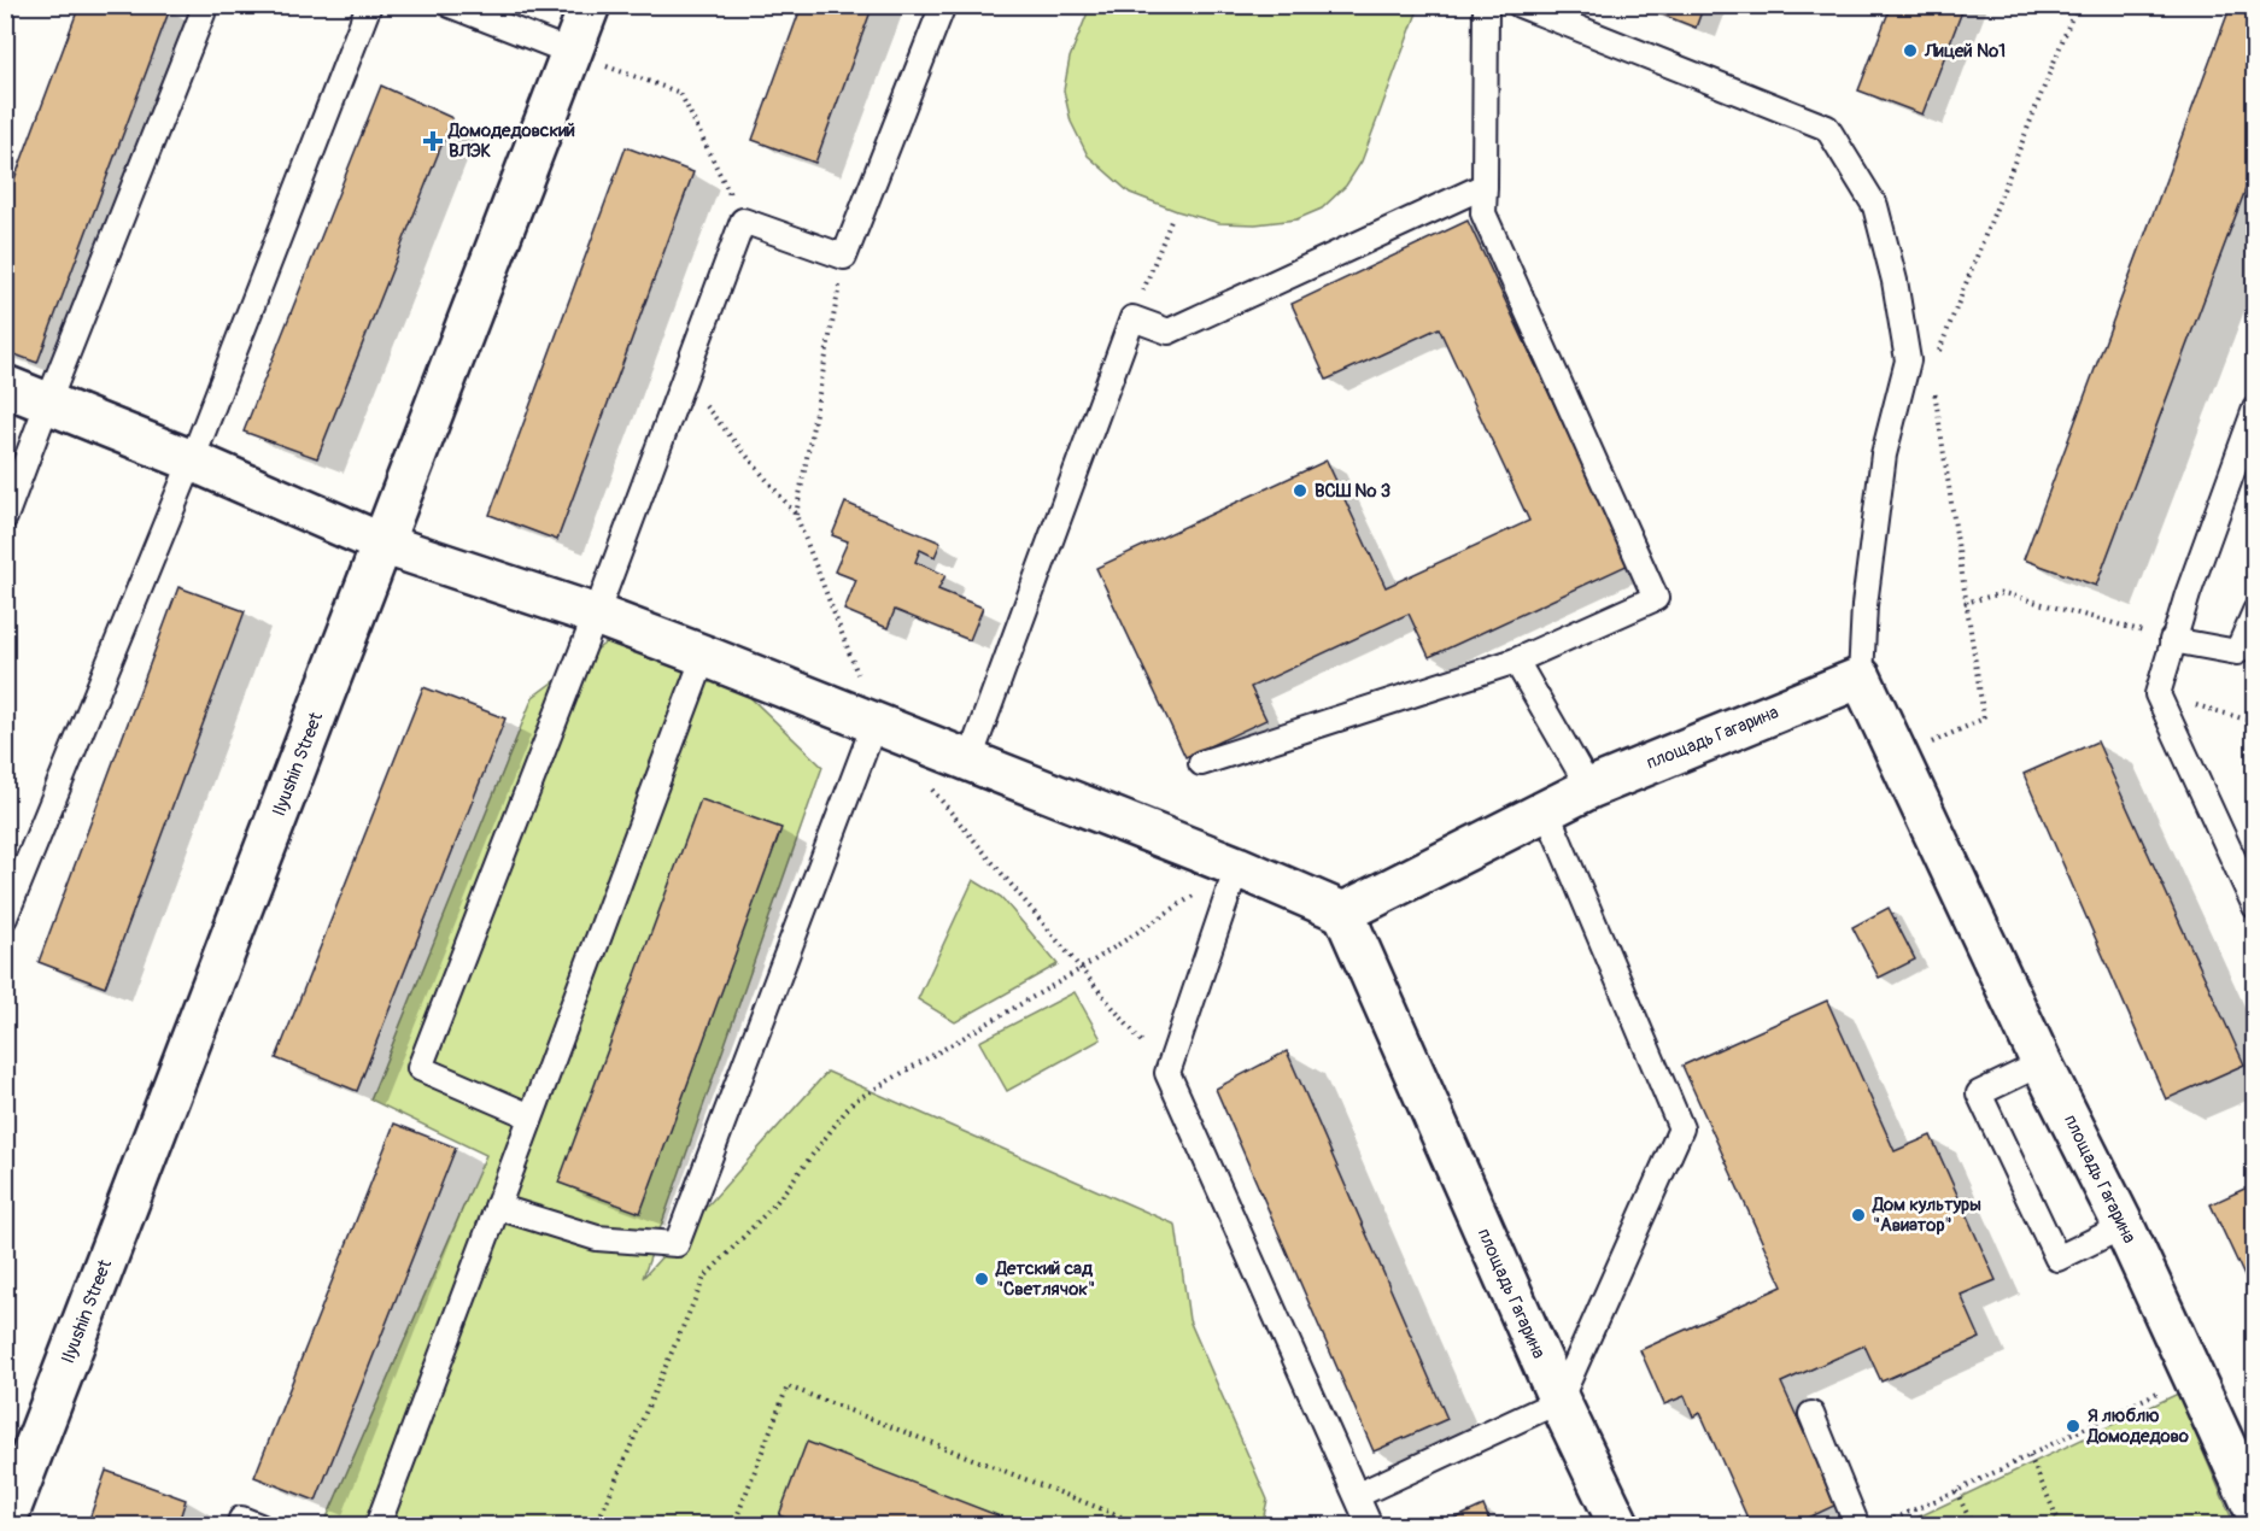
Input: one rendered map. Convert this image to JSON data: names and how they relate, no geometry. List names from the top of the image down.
{
  "streets": {
    "street": ["площадь Гагарина", "Ilyushin Street"]
  },
  "places": {
    "other": [
      "Лицей №1",
      "ВСШ № 3",
      "Дом культуры \"Авиатор\"",
      "Детский сад \"Светлячок\"",
      "Я люблю Домодедово"
    ],
    "health": ["Домодедовский ВЛЭК"]
  }
}
